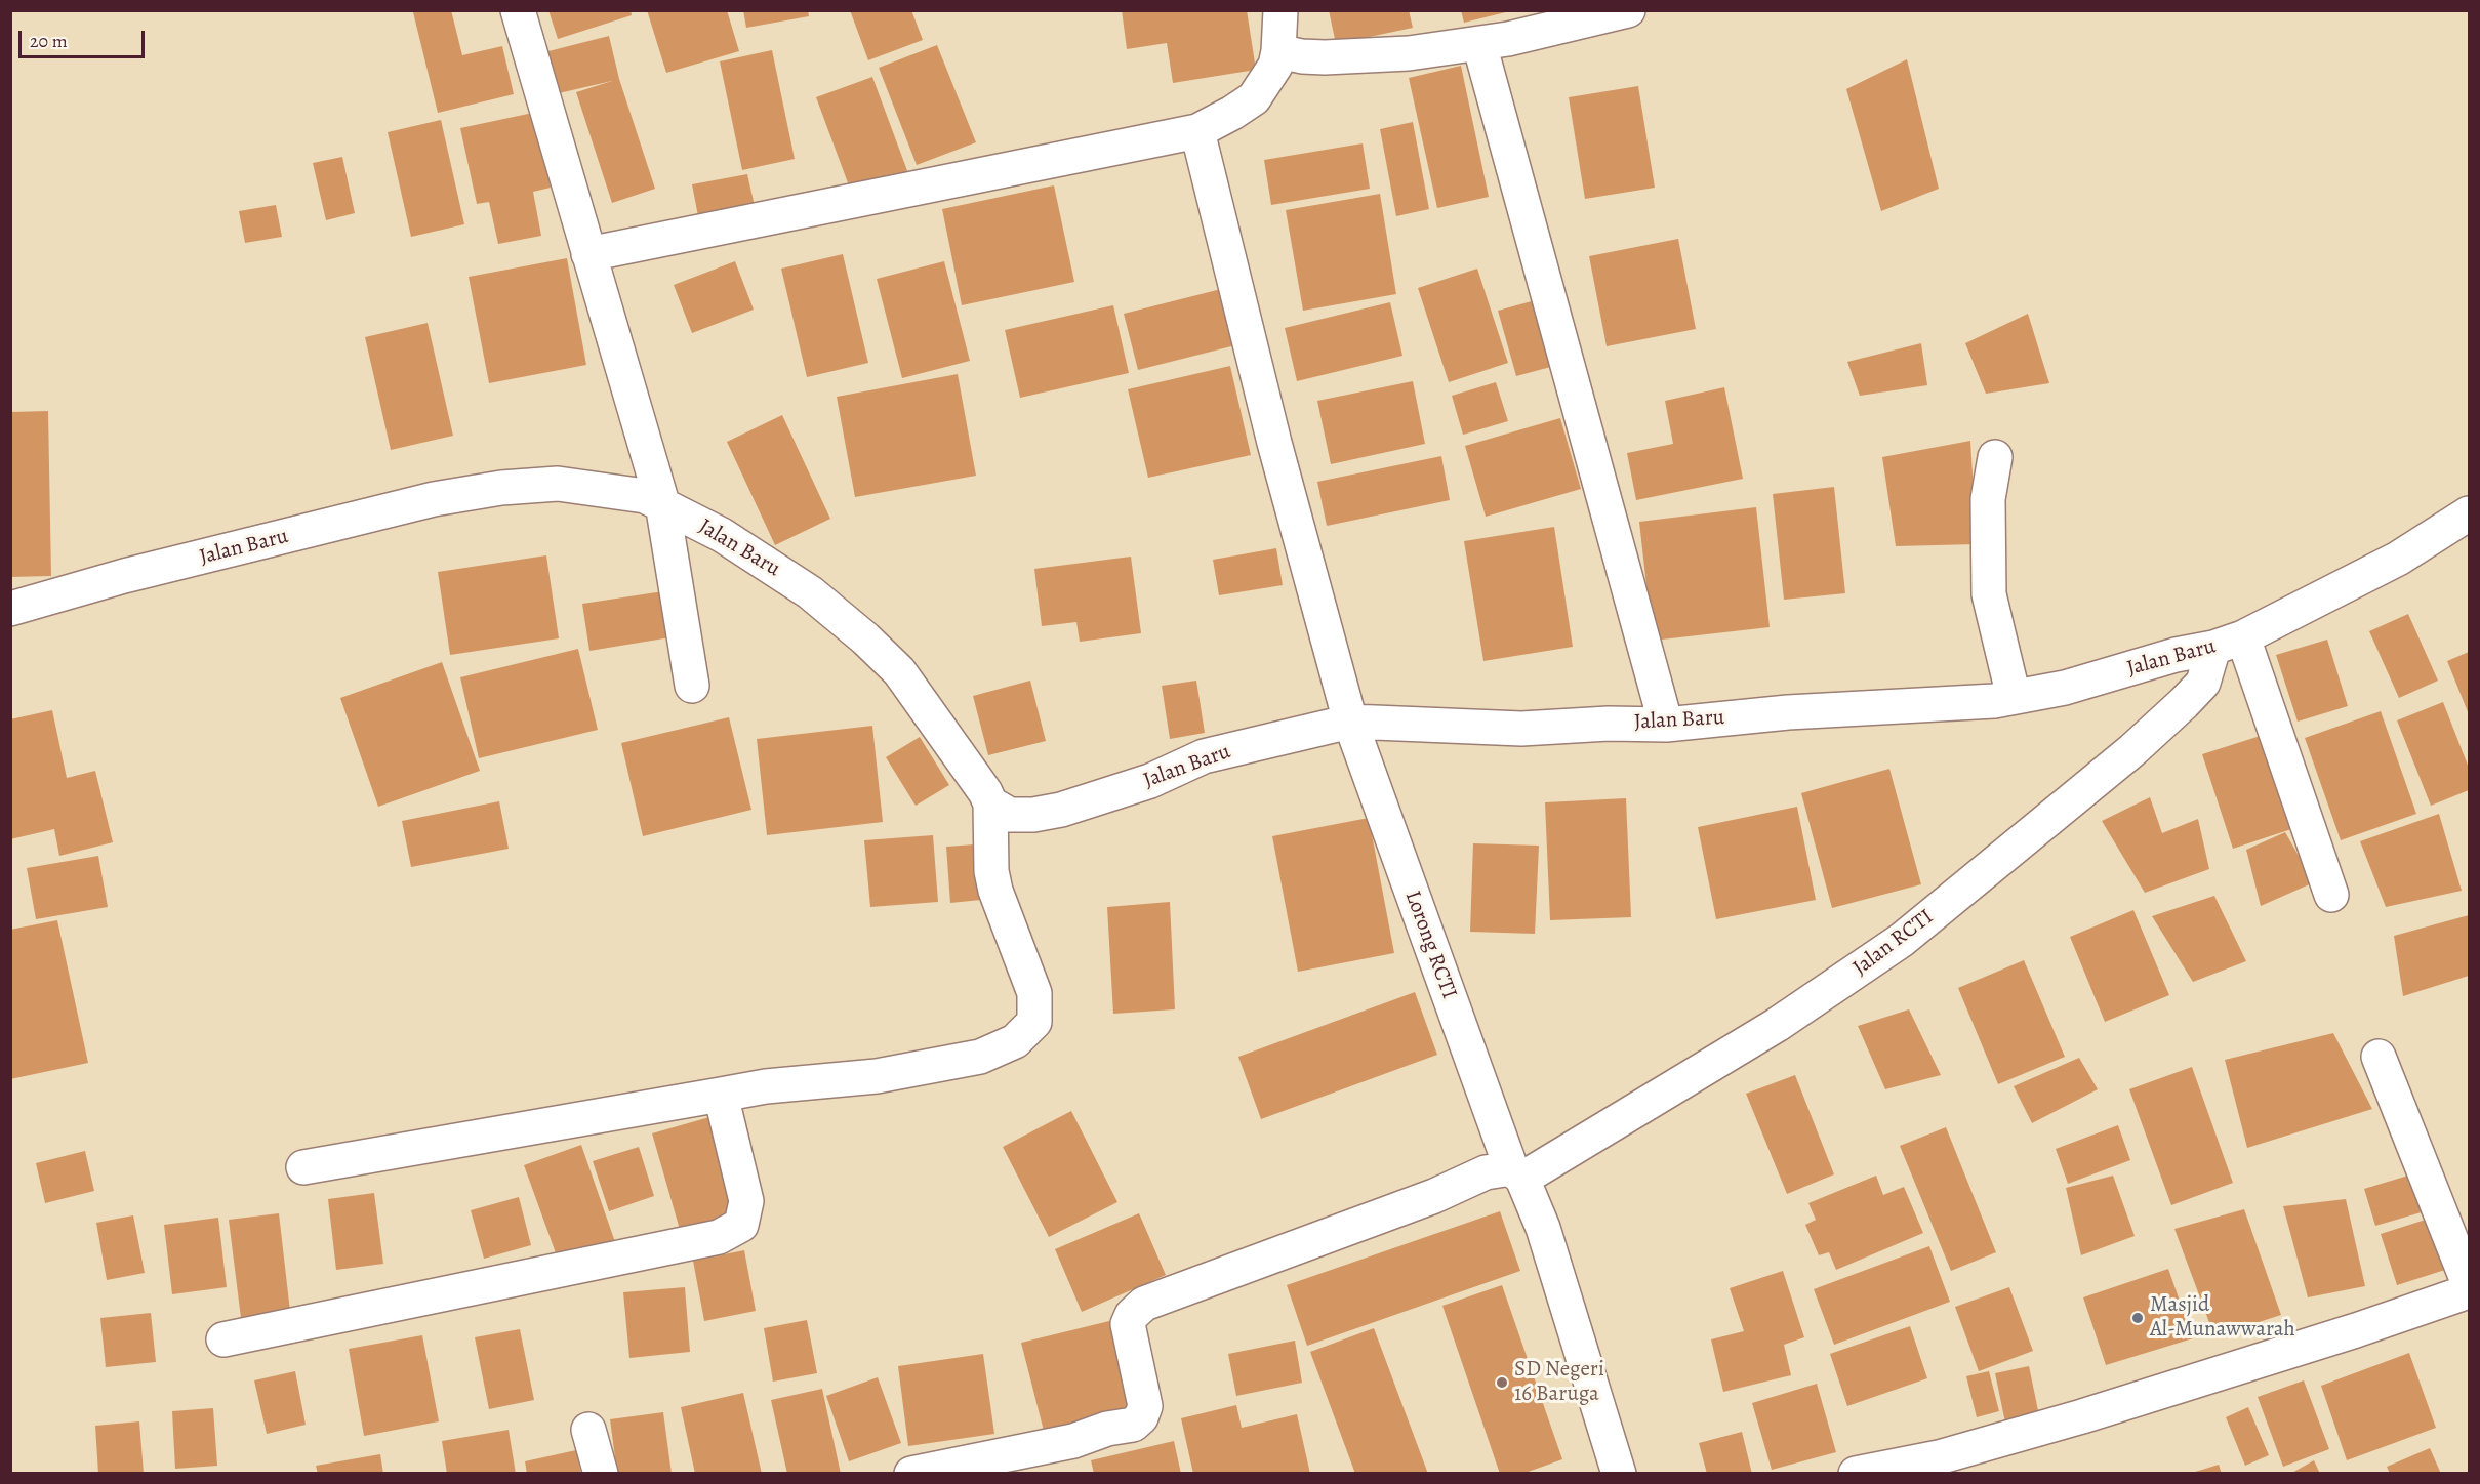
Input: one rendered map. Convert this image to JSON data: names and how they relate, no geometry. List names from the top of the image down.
{
  "streets": {
    "street": ["Jalan Baru", "Jalan RCTI", "Lorong RCTI"]
  },
  "crossings": [
    ["Jalan Baru", "Jalan RCTI"],
    ["Jalan Baru", "Lorong RCTI"],
    ["Jalan RCTI", "Lorong RCTI"]
  ],
  "places": ["Masjid Al-Munawwarah", "SD Negeri 16 Baruga"],
  "scale_bar": "20 m"
}
